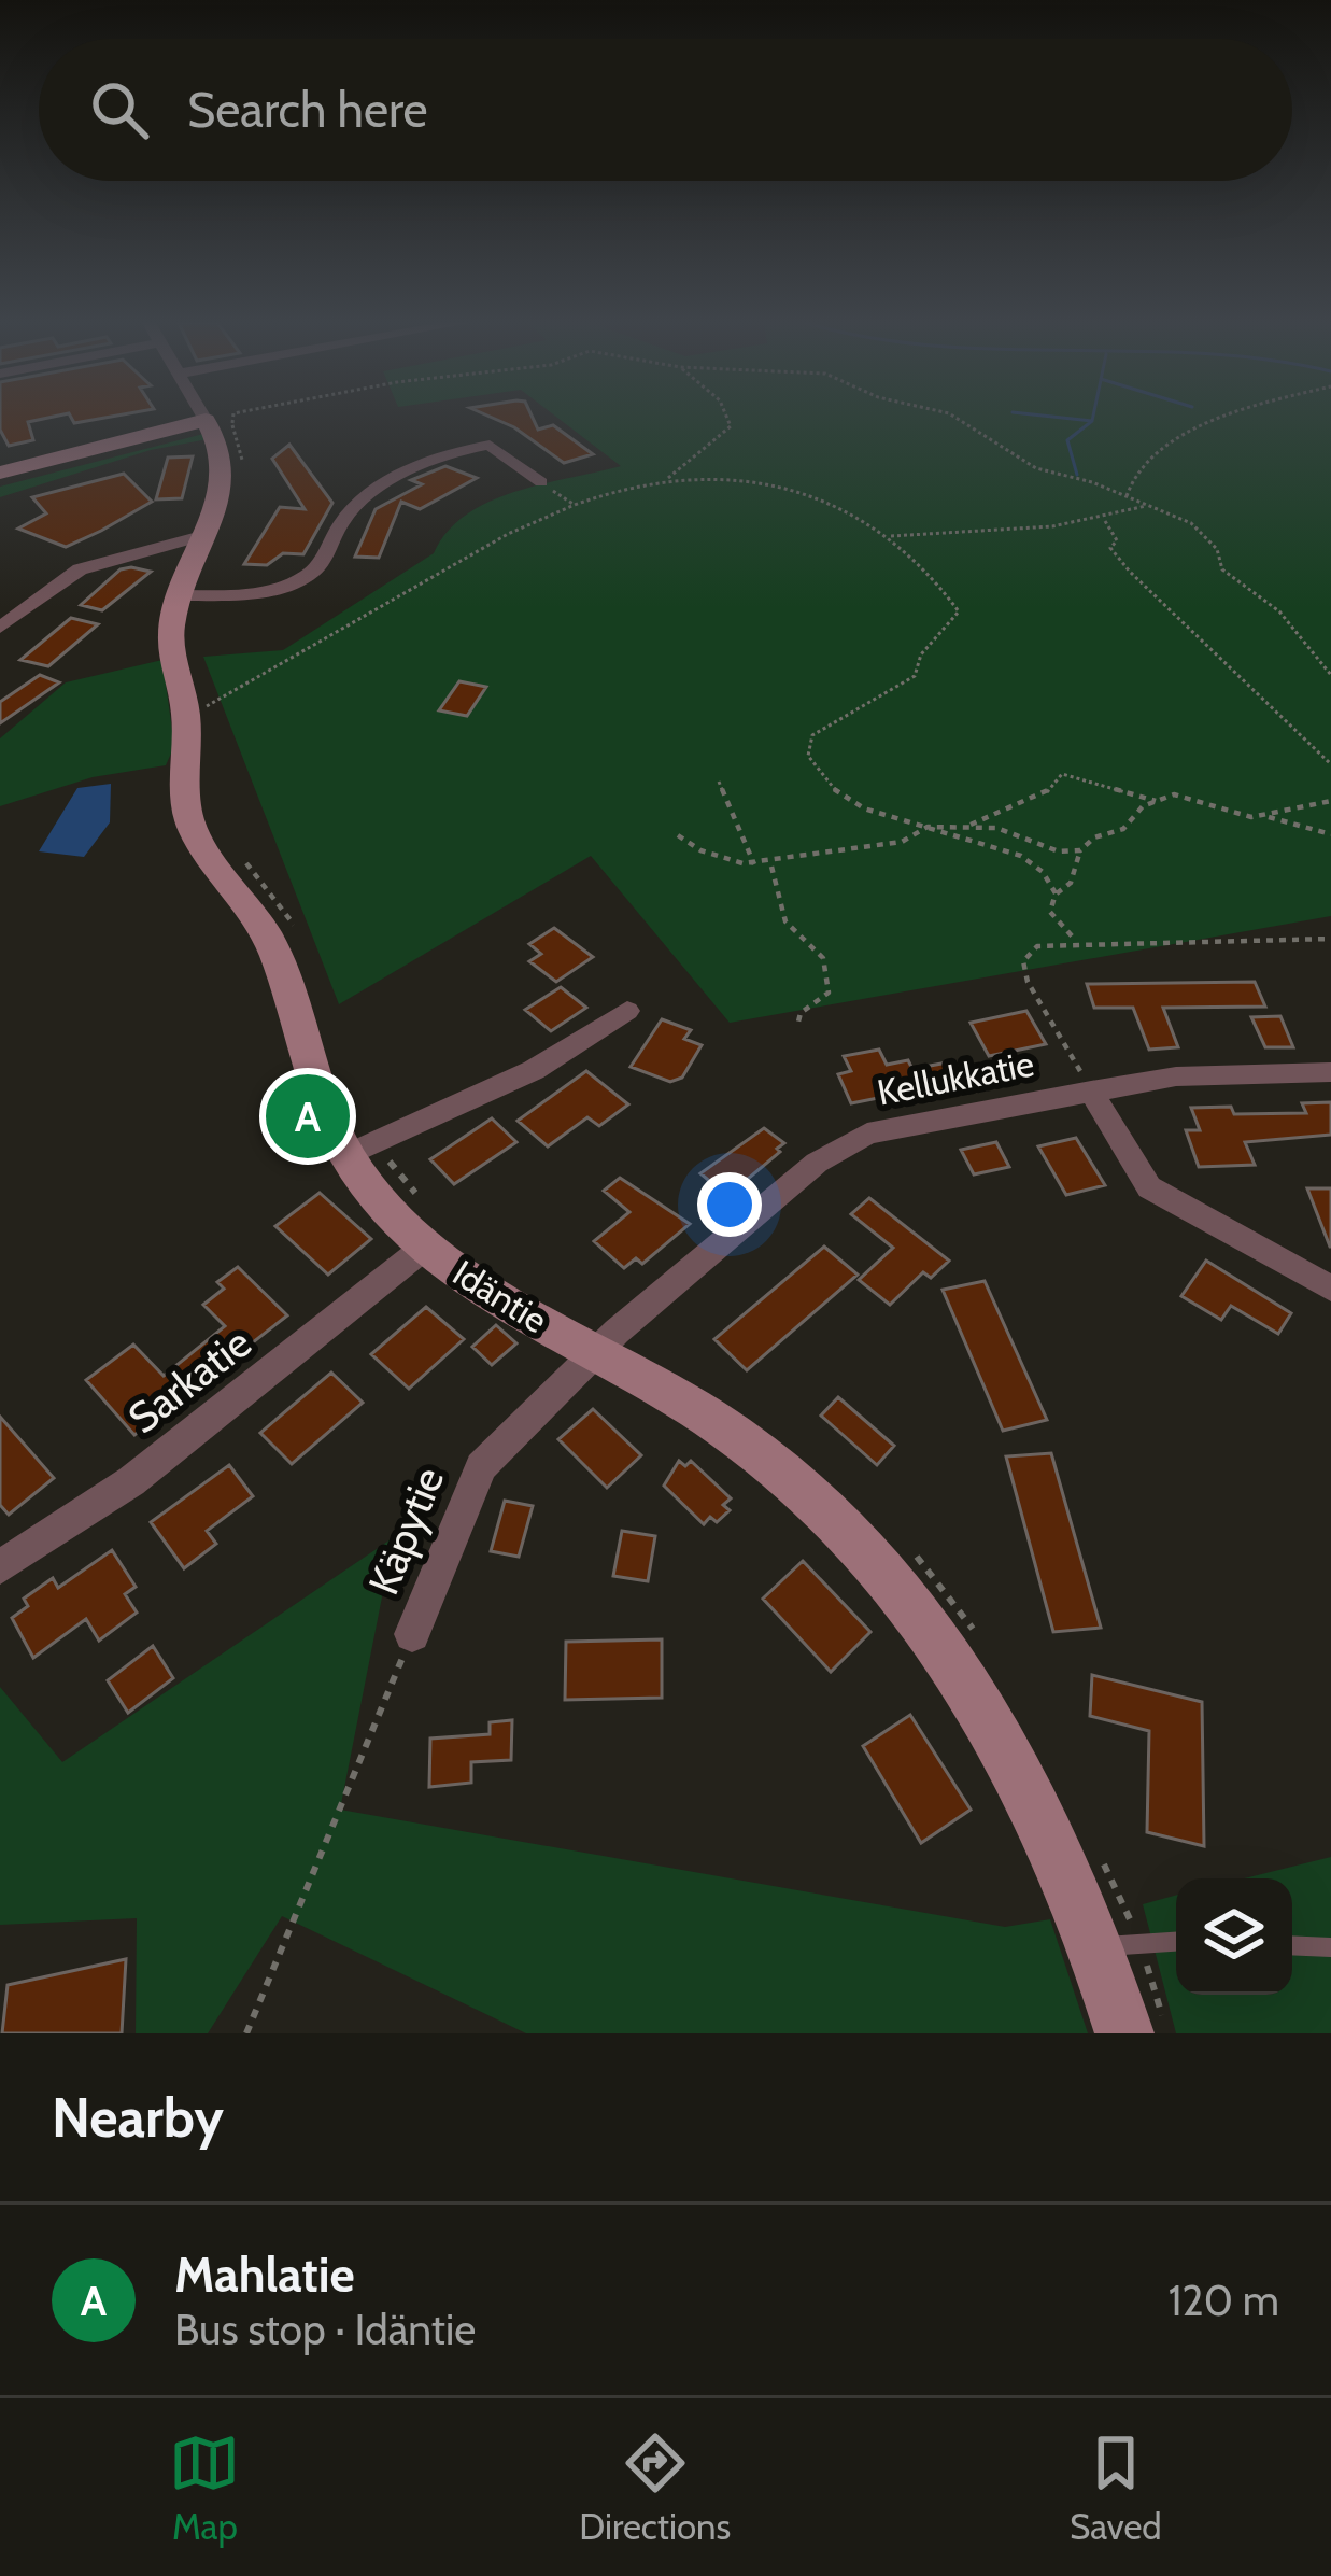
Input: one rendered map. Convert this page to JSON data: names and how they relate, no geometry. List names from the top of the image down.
{
  "streets": {
    "street": [
      "Kellukkatie",
      "Idäntie",
      "Sarkatie",
      "Käpytie"
    ]
  },
  "crossings": [
    ["Kellukkatie", "Idäntie"],
    ["Kellukkatie", "Käpytie"],
    ["Idäntie", "Sarkatie"],
    ["Idäntie", "Käpytie"]
  ],
  "page": {
    "search": "Search here",
    "pins": "A",
    "heading": "Nearby",
    "list": [
      {
        "mark": "A",
        "name": "Mahlatie",
        "note": "Bus stop · Idäntie",
        "value": "120 m"
      }
    ],
    "nav": ["Map", "Directions", "Saved"]
  }
}
